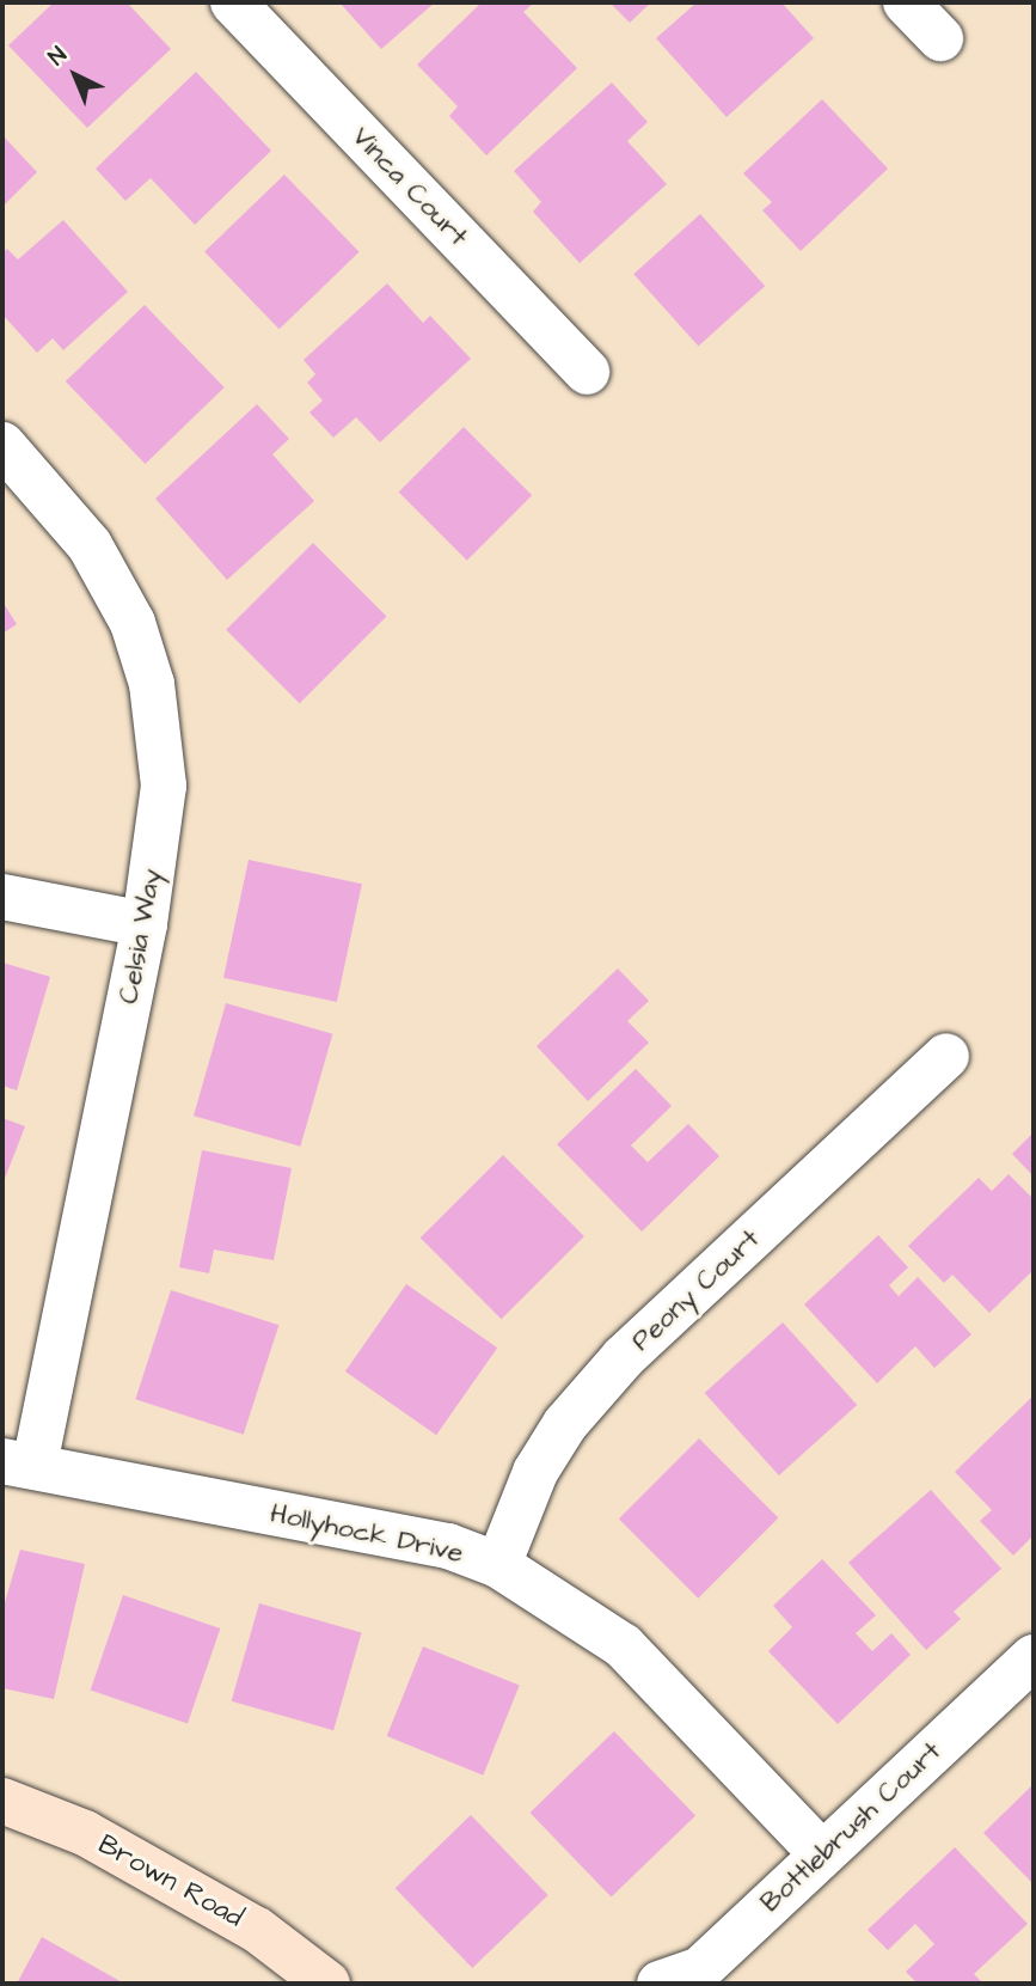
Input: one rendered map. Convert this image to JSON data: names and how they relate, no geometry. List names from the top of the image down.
{
  "streets": {
    "street": [
      "Vinca Court",
      "Celsia Way",
      "Peony Court",
      "Hollyhock Drive",
      "Bottlebrush Court",
      "Brown Road"
    ]
  },
  "crossings": [
    ["Celsia Way", "Hollyhock Drive"],
    ["Peony Court", "Hollyhock Drive"],
    ["Hollyhock Drive", "Bottlebrush Court"]
  ],
  "north": "top left"
}
